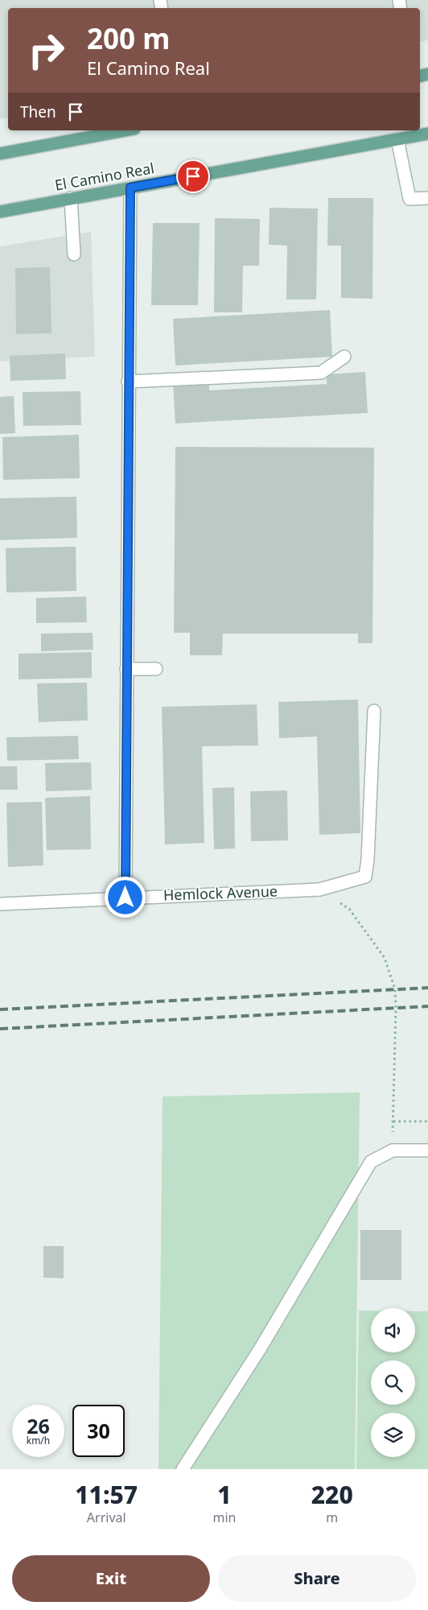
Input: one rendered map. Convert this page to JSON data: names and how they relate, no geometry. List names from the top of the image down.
{
  "streets": {
    "main road": ["El Camino Real"],
    "street": ["Hemlock Avenue"]
  },
  "page": {
    "turn": ["200 m", "El Camino Real"],
    "then": "Then",
    "speed": "26 km/h",
    "limit": "30",
    "eta": [
      "11:57",
      "Arrival",
      "1",
      "min",
      "220",
      "m"
    ],
    "buttons": ["Exit", "Share"]
  }
}
